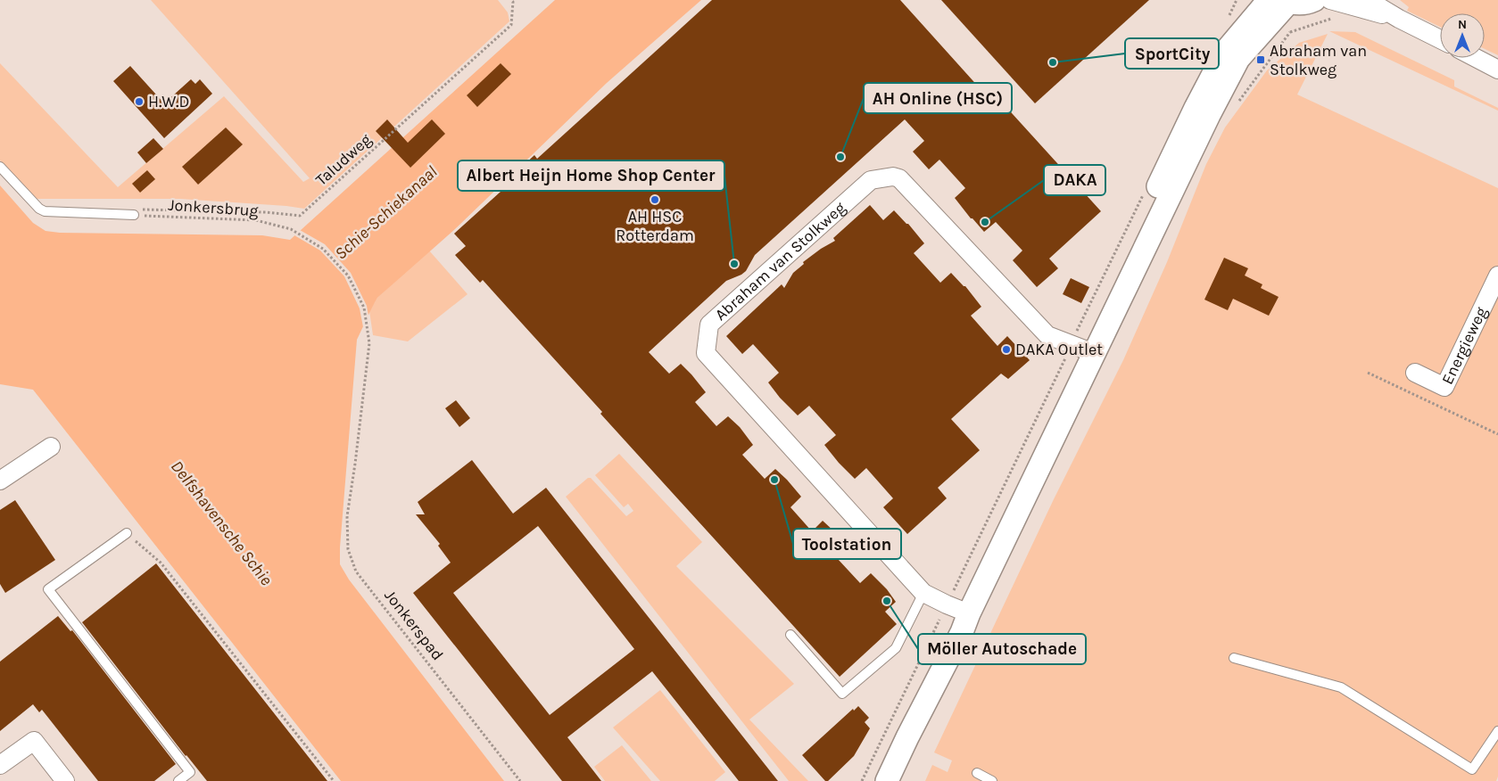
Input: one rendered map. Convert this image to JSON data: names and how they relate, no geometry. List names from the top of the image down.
{
  "streets": {
    "street": ["Abraham van Stolkweg", "Energieweg"],
    "path": ["Taludweg", "Jonkersbrug", "Jonkerspad"]
  },
  "crossings": [
    ["Taludweg", "Jonkersbrug"],
    ["Jonkersbrug", "Jonkerspad"]
  ],
  "water": ["Schie-Schiekanaal", "Delfshavensche Schie"],
  "places": {
    "transit": ["Abraham van Stolkweg"],
    "other": [
      "SportCity",
      "H.W.D",
      "AH Online (HSC)",
      "AH HSC Rotterdam",
      "DAKA",
      "Albert Heijn Home Shop Center",
      "DAKA Outlet",
      "Toolstation",
      "Möller Autoschade"
    ]
  },
  "north": "top"
}
